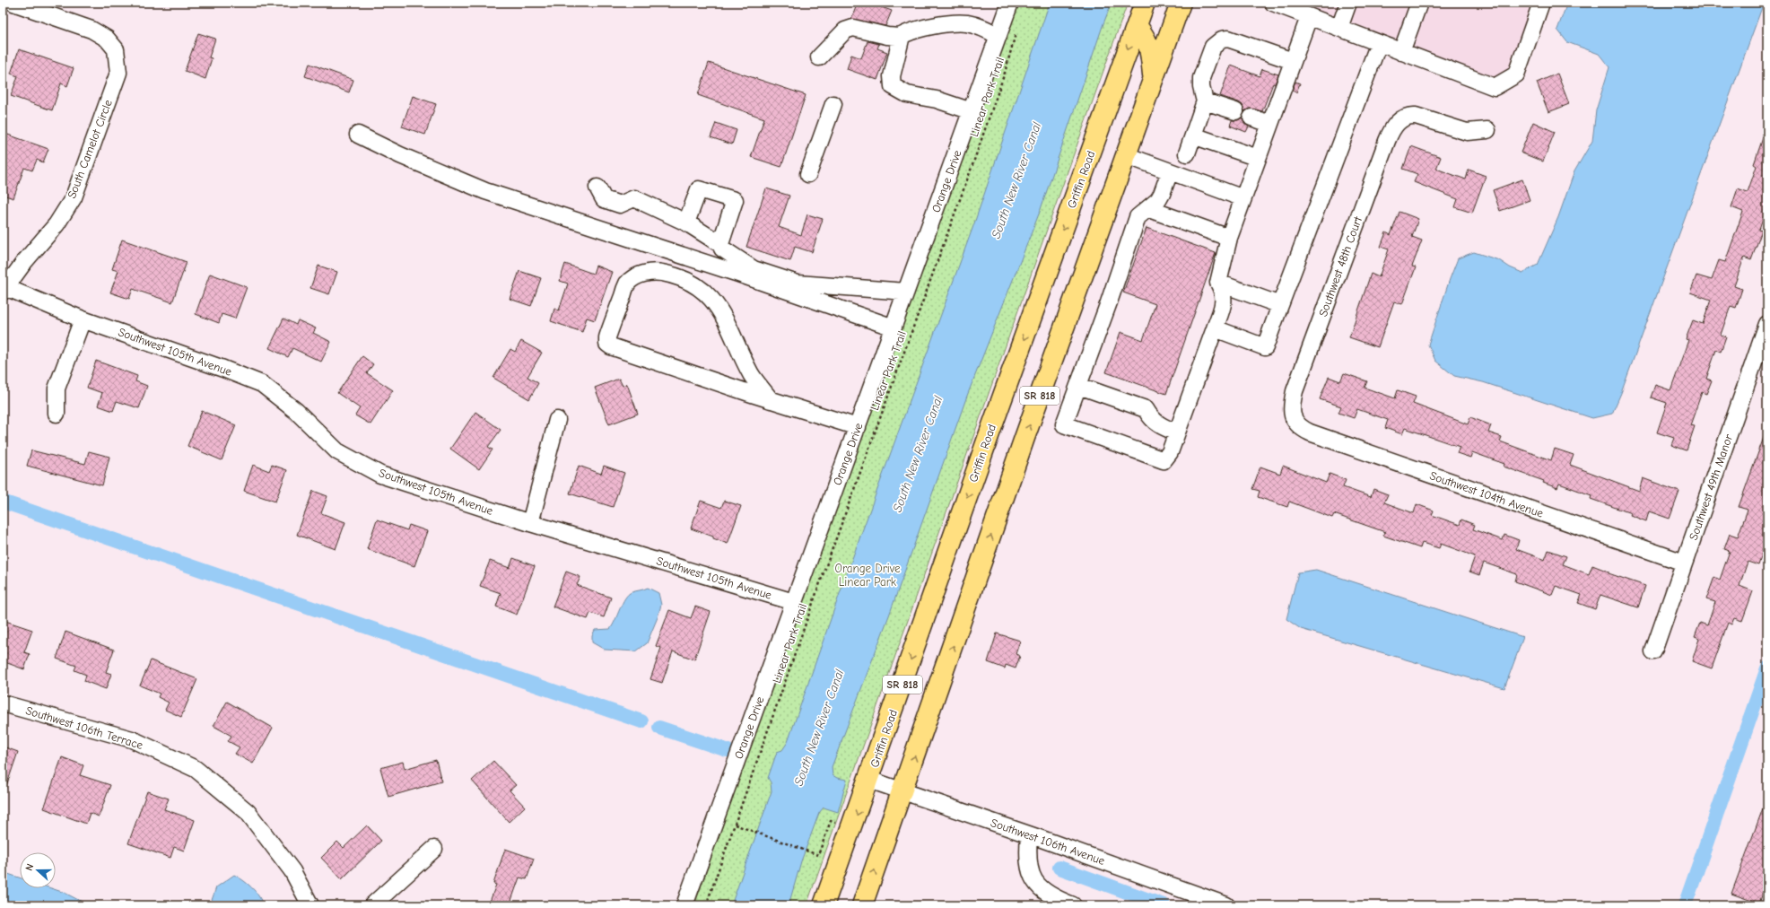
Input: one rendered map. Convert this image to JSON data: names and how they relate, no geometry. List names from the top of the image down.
{
  "streets": {
    "main road": ["Griffin Road", "SR 818"],
    "street": [
      "South Camelot Circle",
      "Orange Drive",
      "Southwest 48th Court",
      "Southwest 105th Avenue",
      "Southwest 49th Manor",
      "Southwest 104th Avenue",
      "Southwest 106th Terrace",
      "Southwest 106th Avenue"
    ],
    "path": ["Linear Park Trail"]
  },
  "crossings": [
    ["South Camelot Circle", "Southwest 105th Avenue"],
    ["Griffin Road", "Southwest 106th Avenue"],
    ["Orange Drive", "Southwest 105th Avenue"],
    ["Southwest 48th Court", "Southwest 104th Avenue"],
    ["SR 818", "Southwest 106th Avenue"],
    ["Southwest 49th Manor", "Southwest 104th Avenue"]
  ],
  "water": ["South New River Canal"],
  "parks": ["Orange Drive Linear Park"],
  "north": "left"
}
